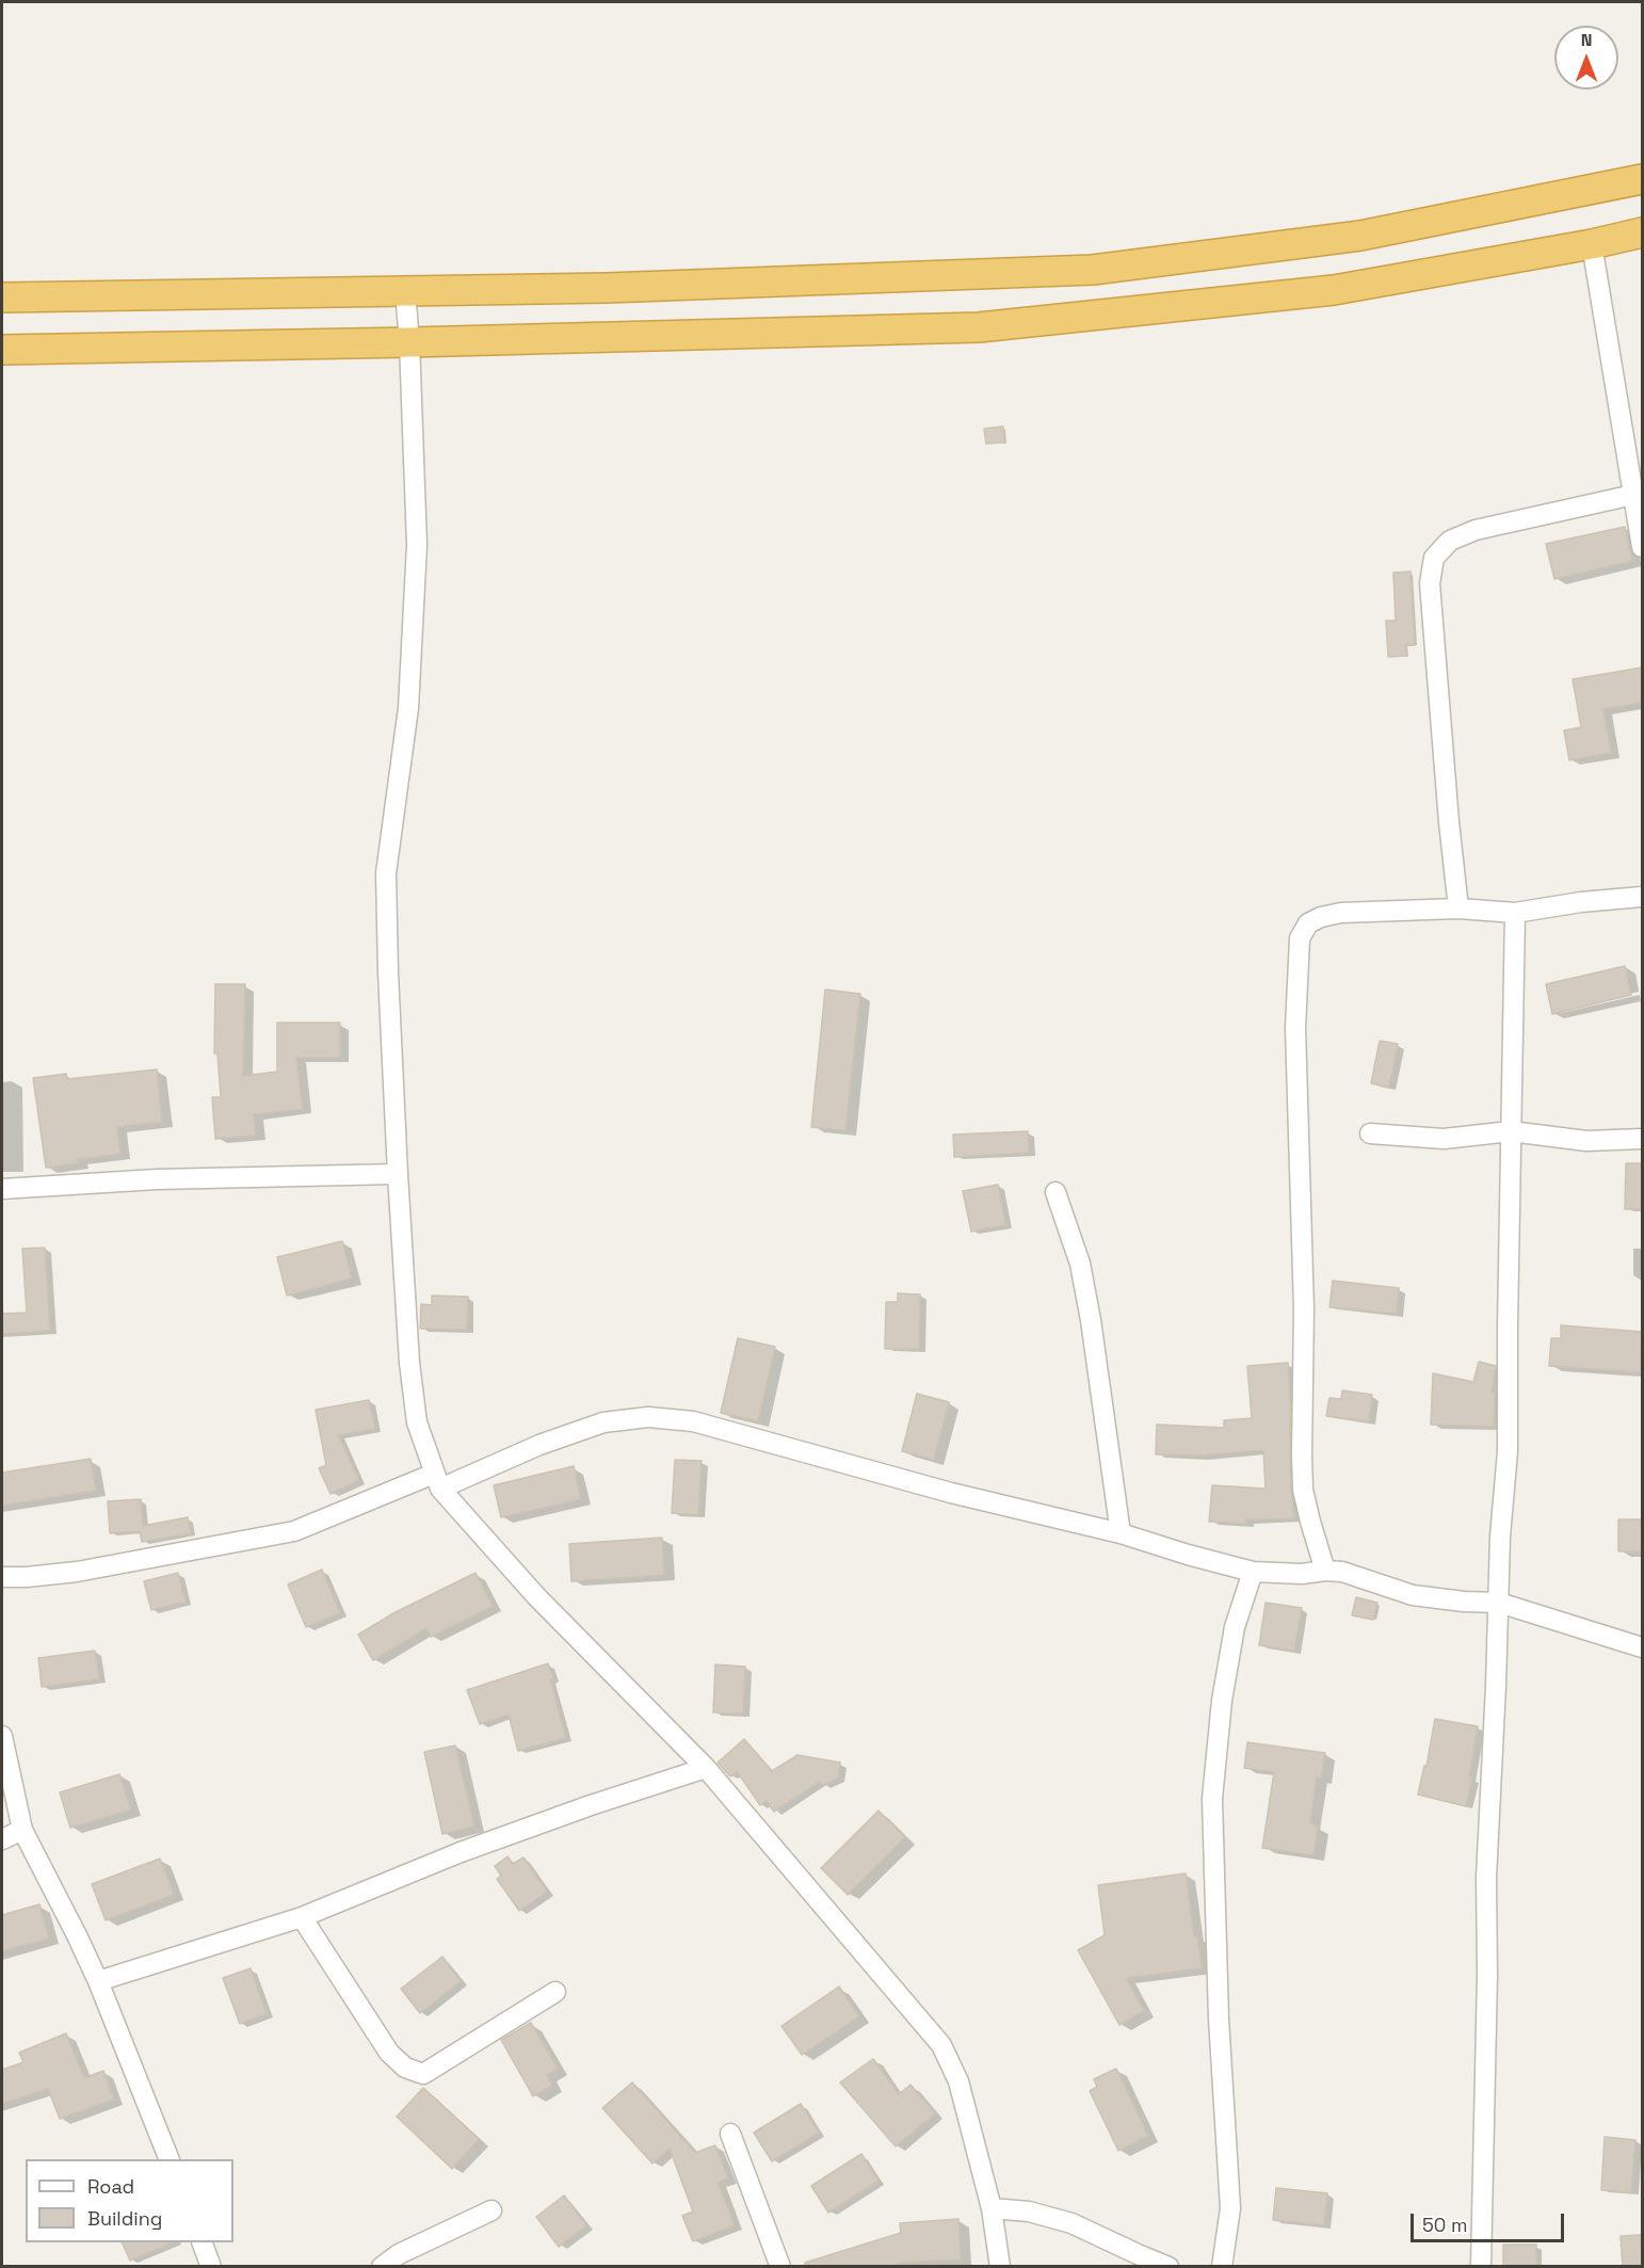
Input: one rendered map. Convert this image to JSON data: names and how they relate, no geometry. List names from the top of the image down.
{
  "legend": ["Road", "Building"],
  "scale_bar": "50 m",
  "north": "top"
}
